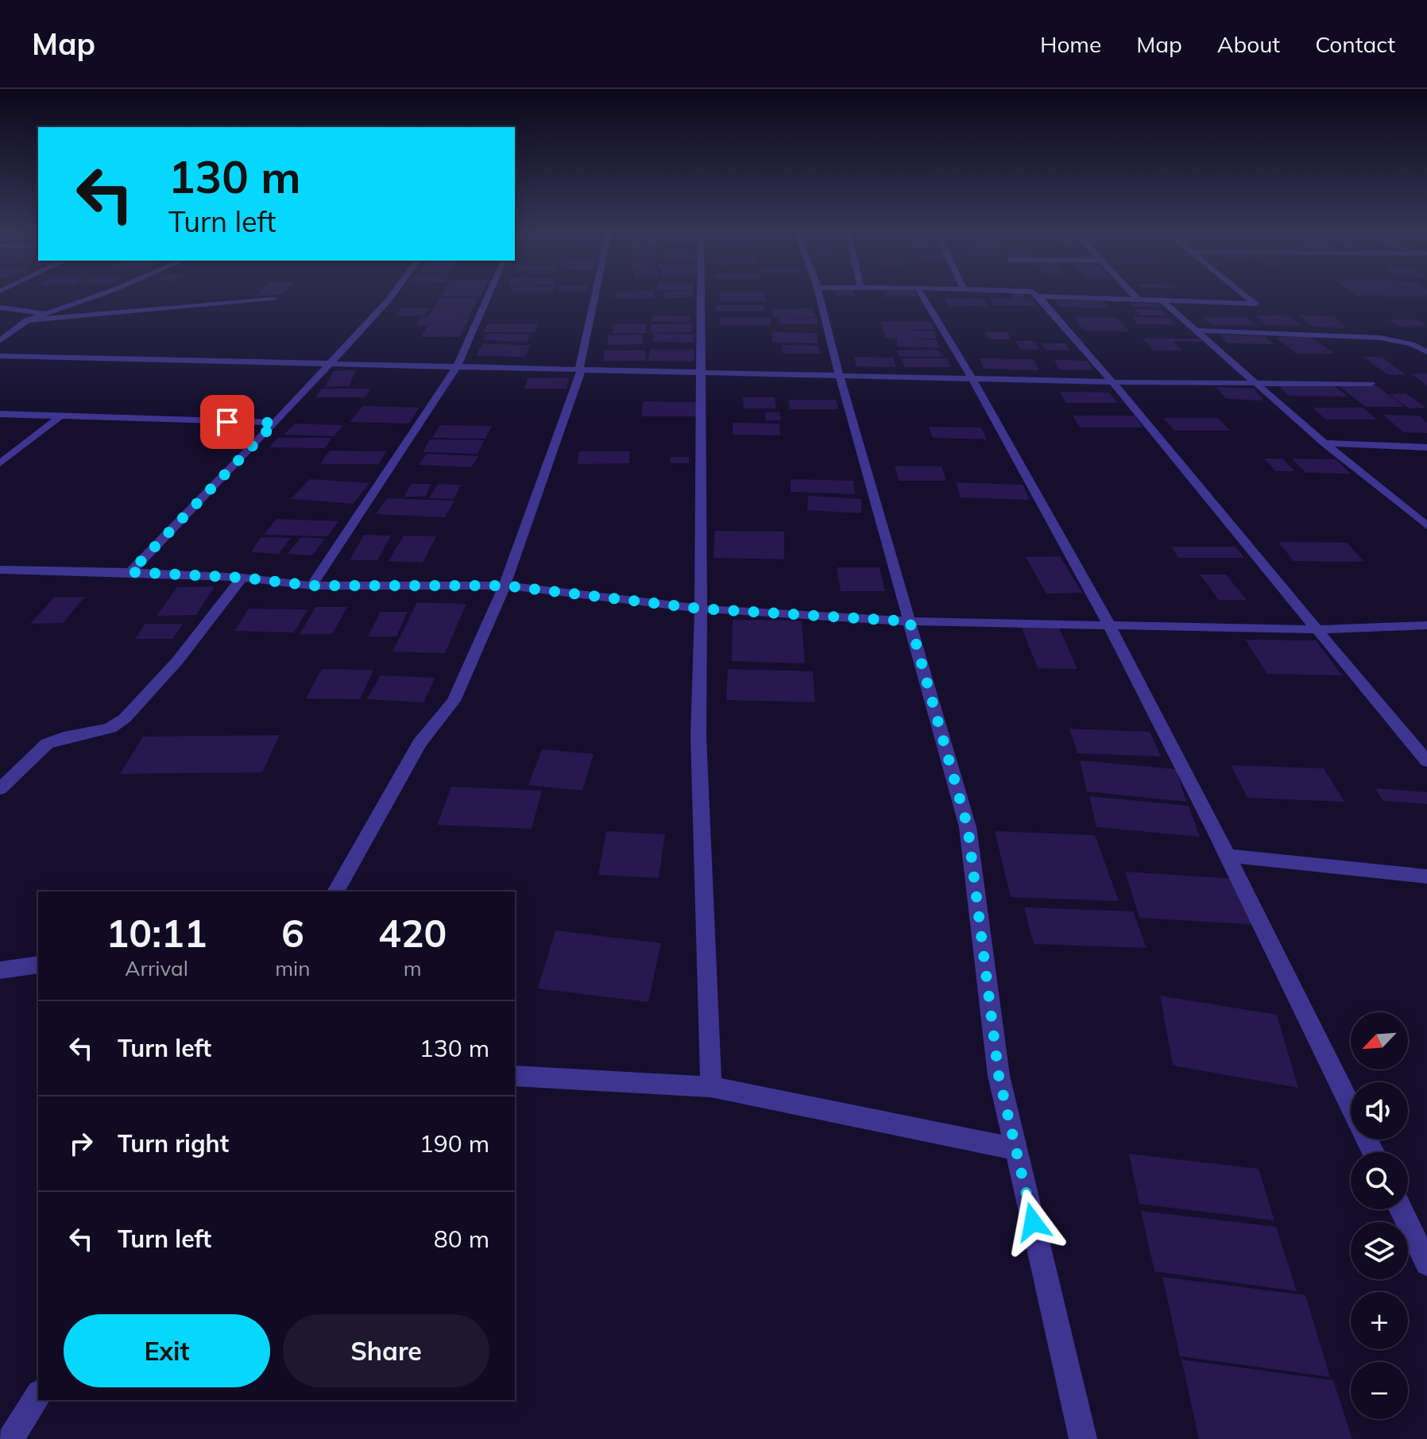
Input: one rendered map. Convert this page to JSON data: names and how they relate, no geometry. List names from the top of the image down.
{
  "north": "bottom left",
  "page": {
    "header": "Map",
    "nav": [
      "Home",
      "Map",
      "About",
      "Contact"
    ],
    "turn": ["130 m", "Turn left"],
    "eta": [
      "10:11",
      "Arrival",
      "6",
      "min",
      "420",
      "m"
    ],
    "list": [
      {
        "name": "Turn left",
        "value": "130 m"
      },
      {
        "name": "Turn right",
        "value": "190 m"
      },
      {
        "name": "Turn left",
        "value": "80 m"
      }
    ],
    "map_buttons": ["+", "−"],
    "buttons": ["Exit", "Share"]
  }
}
